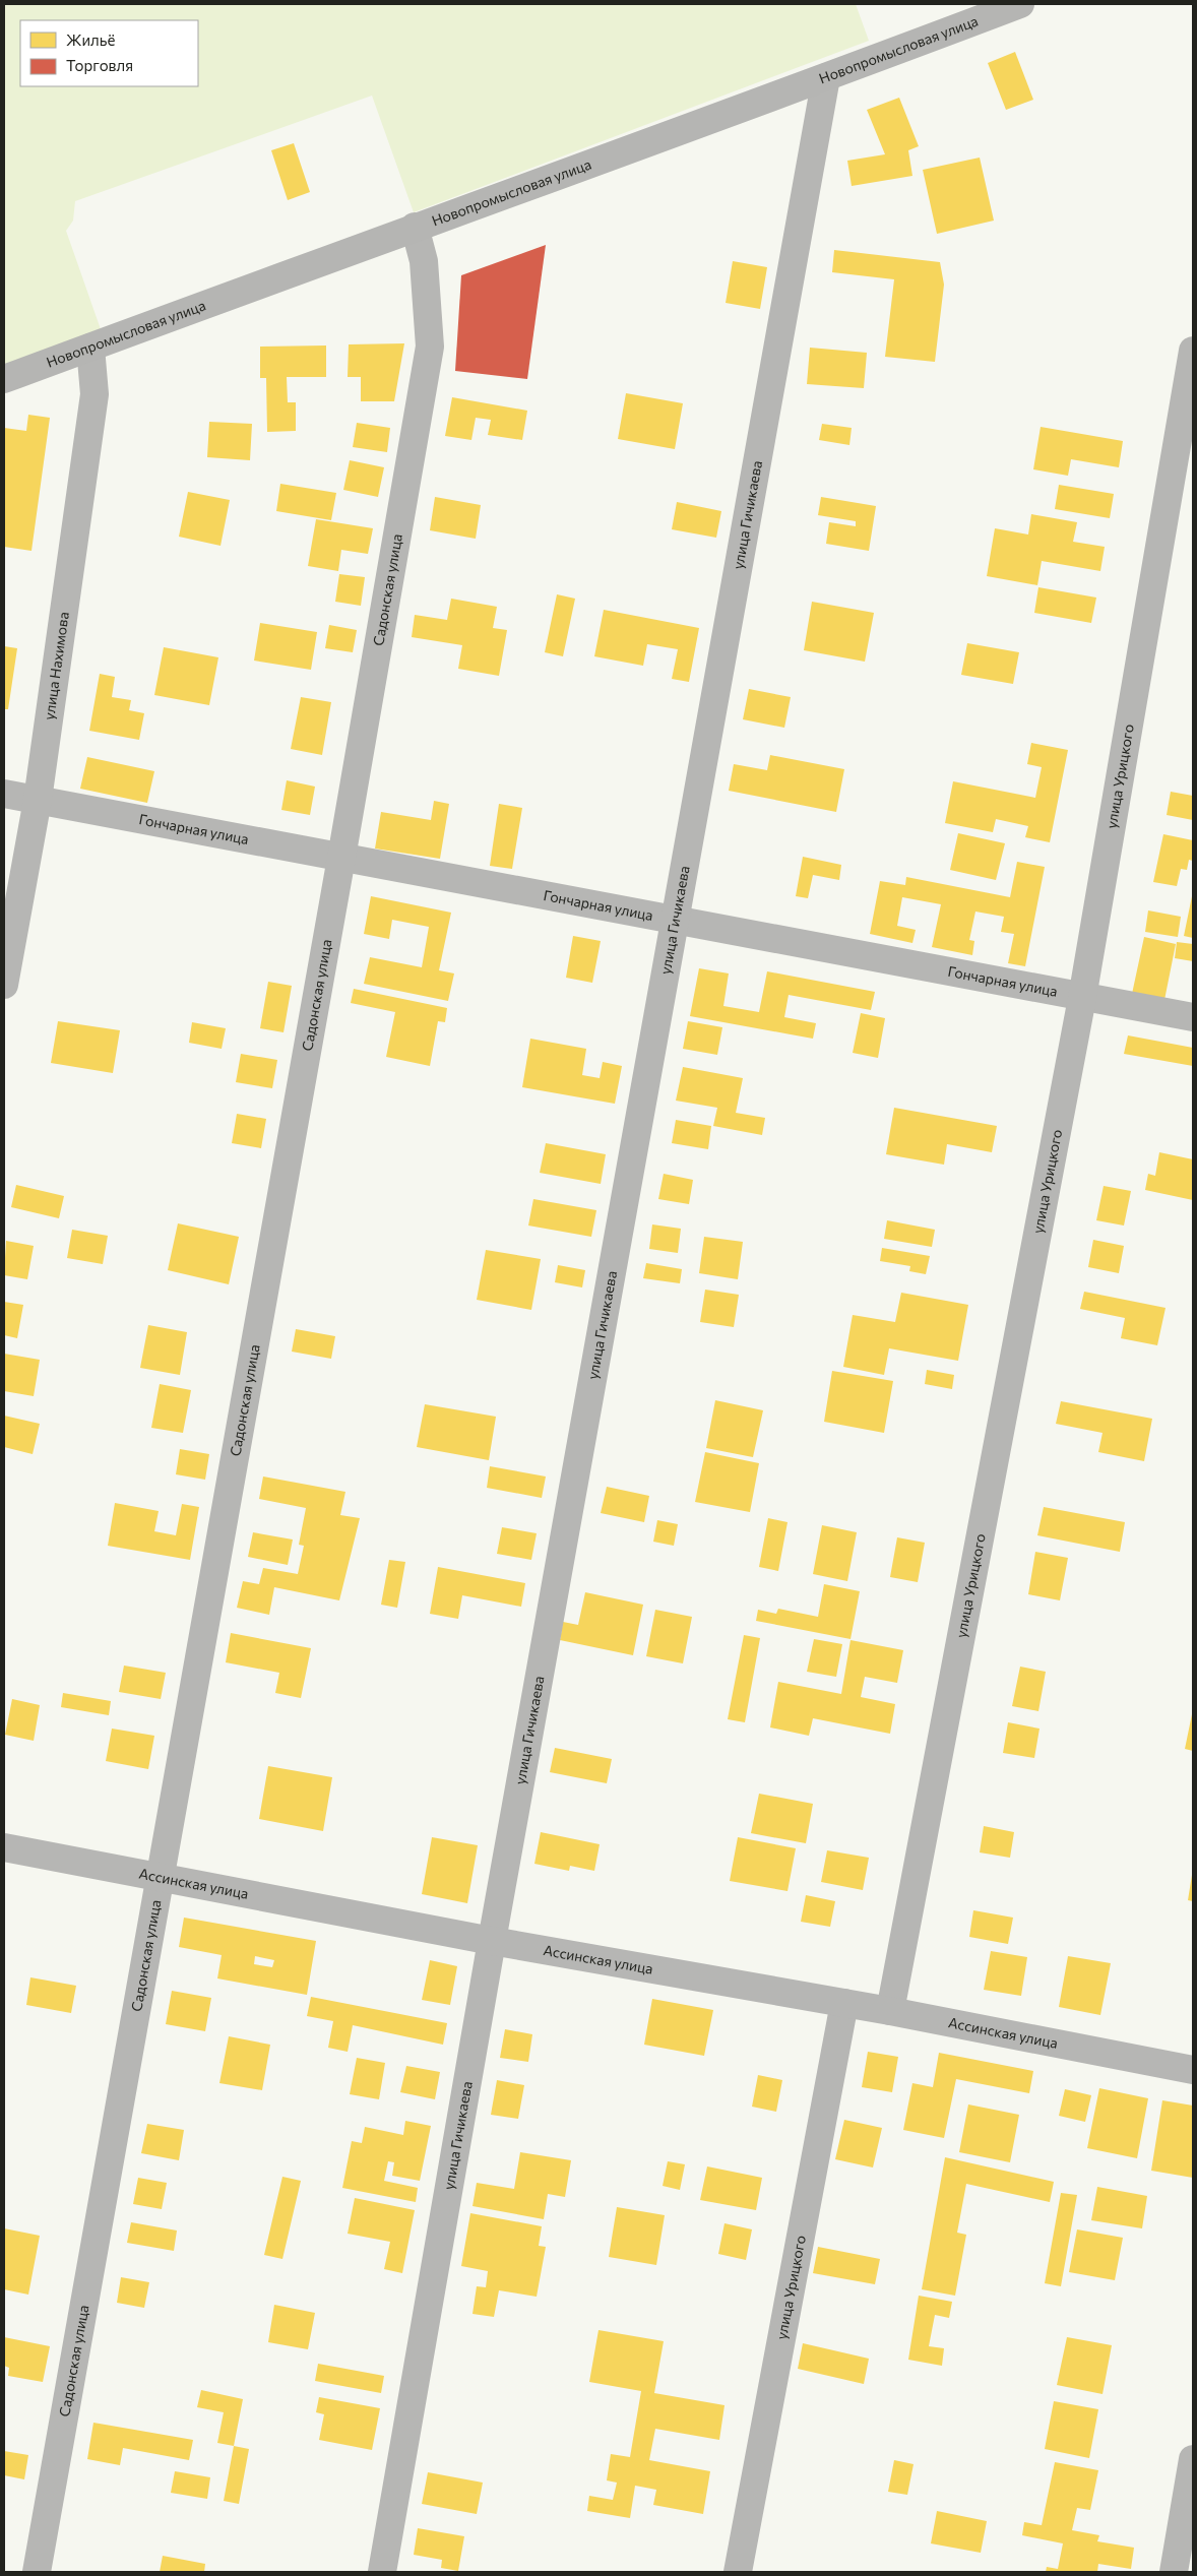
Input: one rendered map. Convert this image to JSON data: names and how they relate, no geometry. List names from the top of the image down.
{
  "streets": {
    "main road": ["Новопромысловая улица"],
    "street": [
      "улица Гичикаева",
      "Садонская улица",
      "улица Нахимова",
      "улица Урицкого",
      "Гончарная улица",
      "Ассинская улица"
    ]
  },
  "crossings": [
    ["Новопромысловая улица", "улица Гичикаева"],
    ["Новопромысловая улица", "Садонская улица"],
    ["Новопромысловая улица", "улица Нахимова"],
    ["улица Гичикаева", "Гончарная улица"],
    ["улица Гичикаева", "Ассинская улица"],
    ["Садонская улица", "Гончарная улица"],
    ["Садонская улица", "Ассинская улица"],
    ["улица Нахимова", "Гончарная улица"],
    ["улица Урицкого", "Гончарная улица"],
    ["улица Урицкого", "Ассинская улица"]
  ],
  "legend": ["Жильё", "Торговля"]
}
